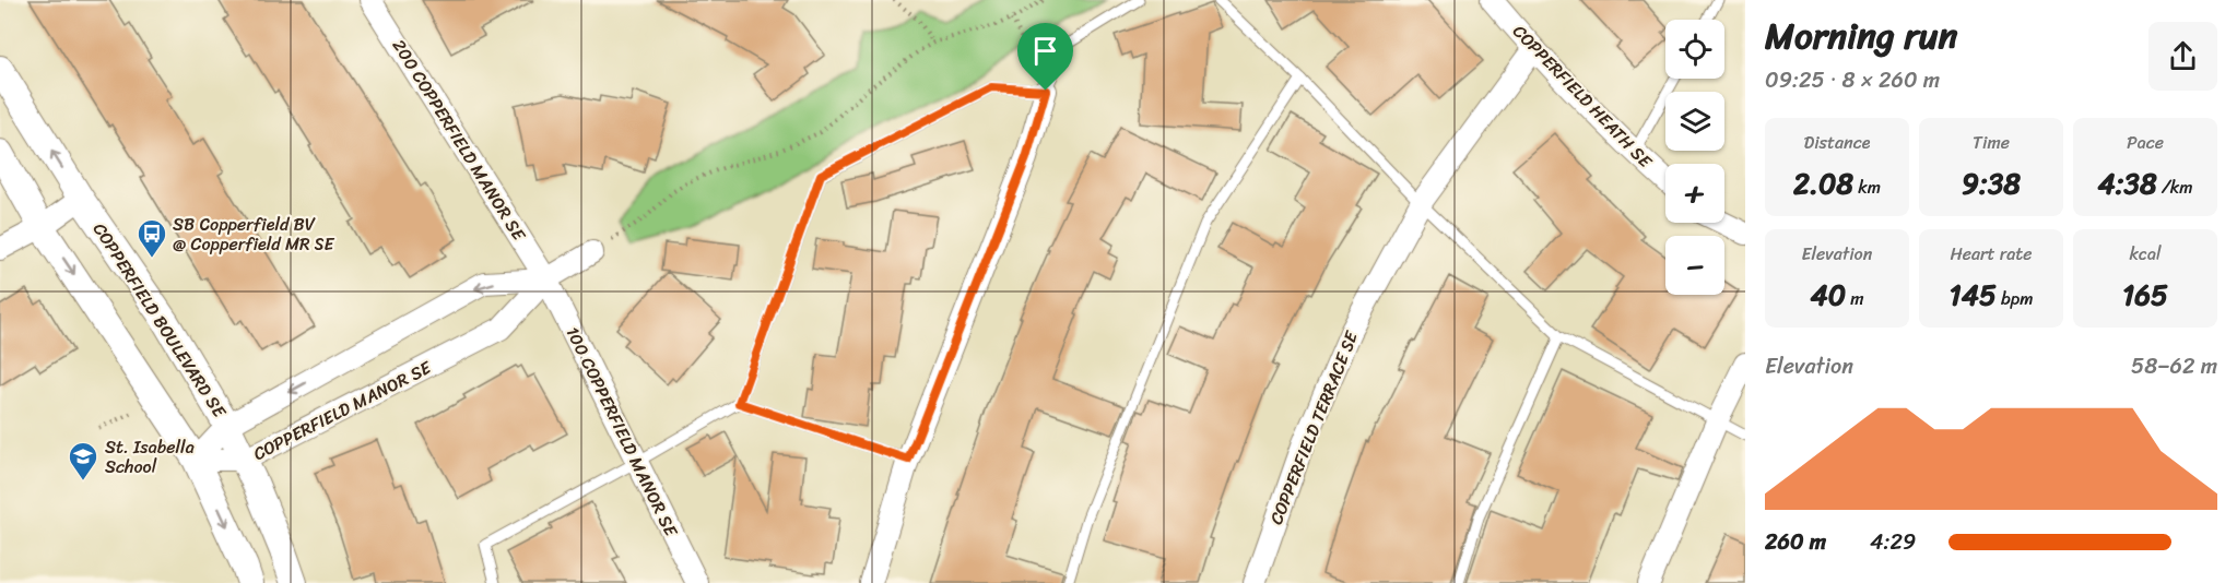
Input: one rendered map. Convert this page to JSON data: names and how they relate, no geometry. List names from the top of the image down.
{
  "streets": {
    "street": [
      "COPPERFIELD HEATH SE",
      "200 COPPERFIELD MANOR SE",
      "COPPERFIELD BOULEVARD SE",
      "COPPERFIELD MANOR SE",
      "COPPERFIELD TERRACE SE",
      "100 COPPERFIELD MANOR SE"
    ]
  },
  "crossings": [
    ["COPPERFIELD HEATH SE", "COPPERFIELD TERRACE SE"],
    ["200 COPPERFIELD MANOR SE", "COPPERFIELD MANOR SE"],
    ["200 COPPERFIELD MANOR SE", "100 COPPERFIELD MANOR SE"],
    ["COPPERFIELD BOULEVARD SE", "COPPERFIELD MANOR SE"],
    ["COPPERFIELD MANOR SE", "100 COPPERFIELD MANOR SE"]
  ],
  "places": {
    "bus stop": ["SB Copperfield BV @ Copperfield MR SE"],
    "school or university": ["St. Isabella School"]
  },
  "page": {
    "heading": ["Morning run", "09:25 · 8 × 260 m"],
    "map_buttons": ["+", "−"],
    "stats": [
      ["Distance", "2.08 km"],
      ["Time", "9:38"],
      ["Pace", "4:38 /km"],
      ["Elevation", "40 m"],
      ["Heart rate", "145 bpm"],
      ["kcal", "165"]
    ],
    "chart": ["Elevation", "58–62 m"],
    "list": [
      {
        "name": "260 m",
        "note": "4:29"
      }
    ]
  }
}
